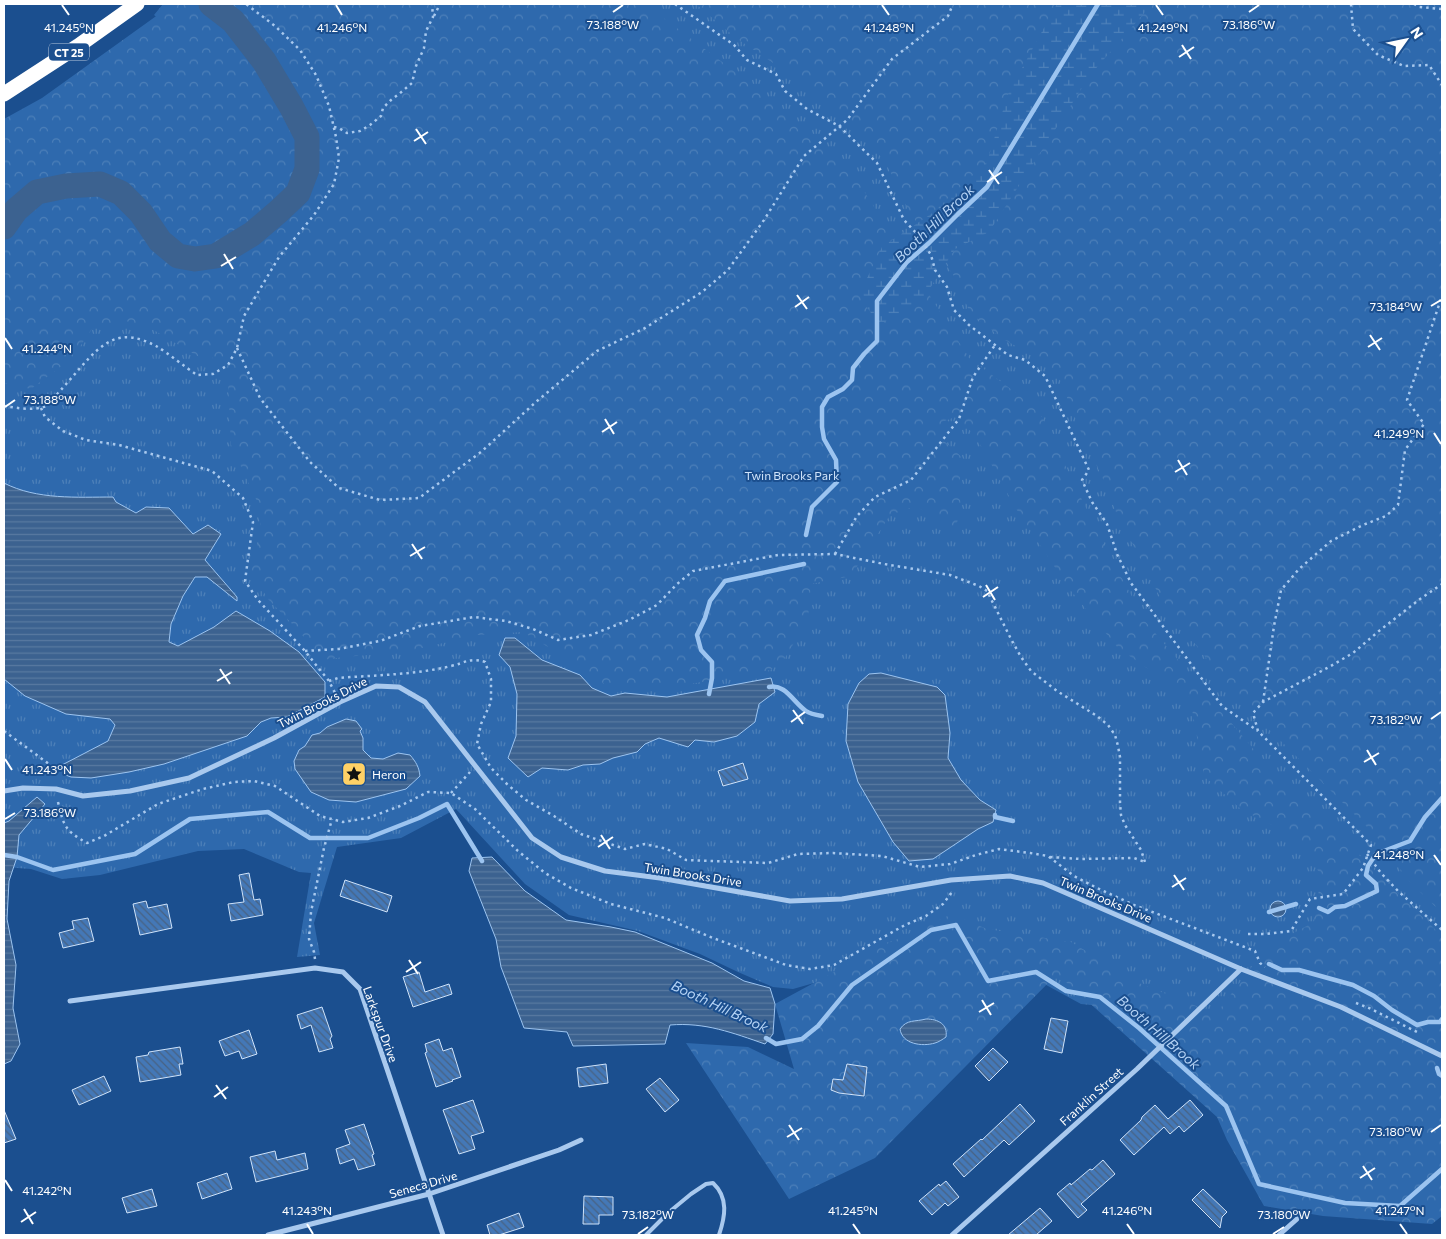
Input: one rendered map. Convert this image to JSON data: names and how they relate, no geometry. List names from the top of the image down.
{
  "streets": {
    "highway": ["CT 25"],
    "street": [
      "Twin Brooks Drive",
      "Larkspur Drive",
      "Franklin Street",
      "Seneca Drive"
    ]
  },
  "crossings": [
    ["Twin Brooks Drive", "Franklin Street"],
    ["Larkspur Drive", "Seneca Drive"]
  ],
  "water": ["Booth Hill Brook"],
  "parks": ["Twin Brooks Park"],
  "places": {
    "place": ["Heron"]
  },
  "north": "top right",
  "coordinates": [
    "73.188°W",
    "73.186°W",
    "41.245°N",
    "41.246°N",
    "41.249°N",
    "41.248°N",
    "73.184°W",
    "41.244°N",
    "73.182°W",
    "41.243°N",
    "73.180°W",
    "41.242°N",
    "41.247°N"
  ]
}
